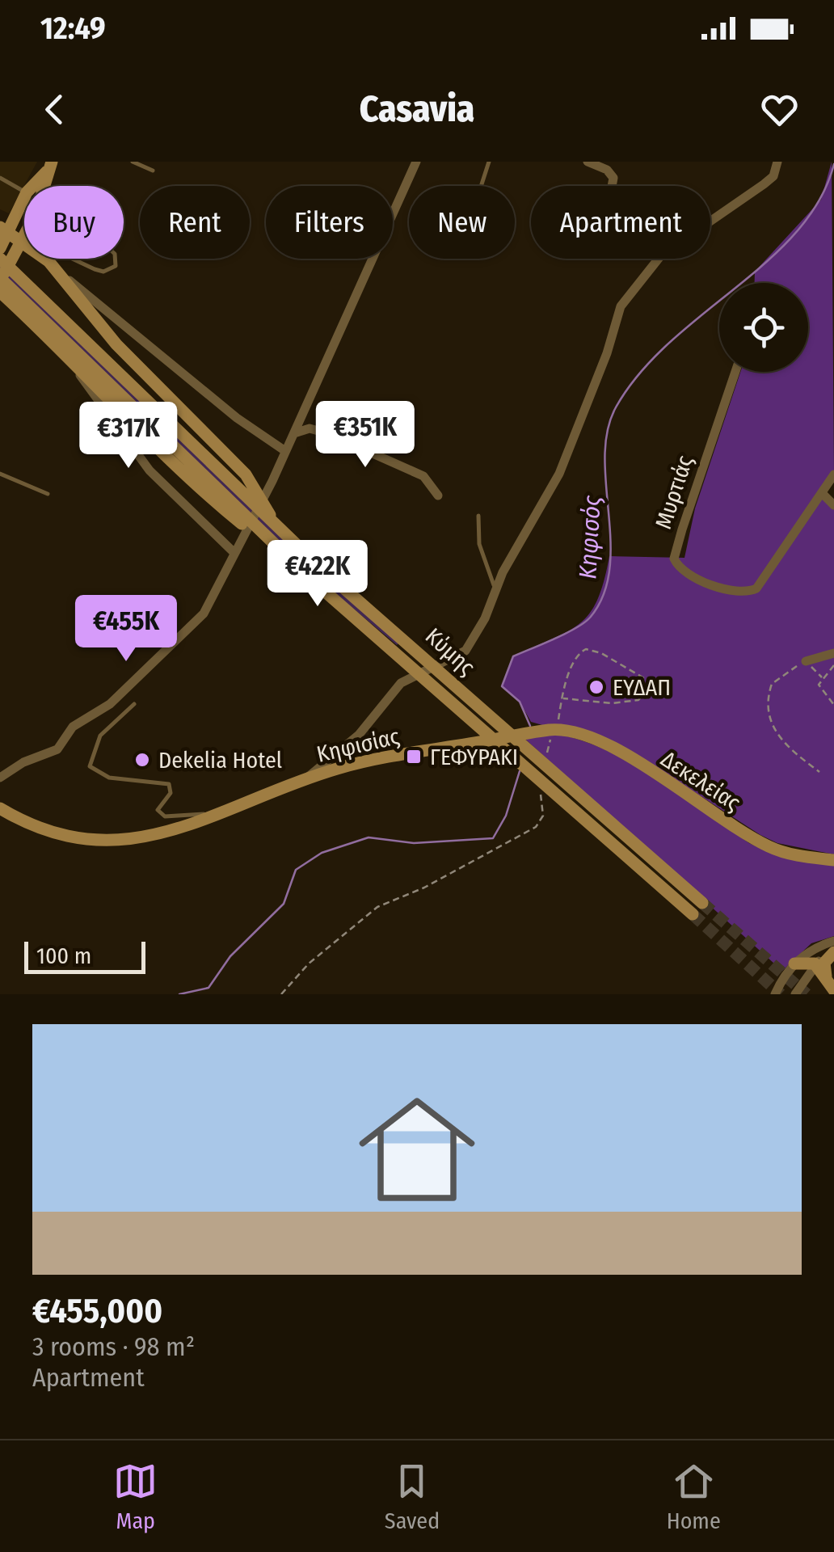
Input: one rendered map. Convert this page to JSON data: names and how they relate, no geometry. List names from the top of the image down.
{
  "streets": {
    "main road": ["Κύμης", "Κηφισίας", "Δεκελείας"],
    "street": ["Μυρτιάς"]
  },
  "crossings": [
    ["Κηφισίας", "Δεκελείας"]
  ],
  "water": ["Κηφισός"],
  "places": {
    "other": ["ΕΥΔΑΠ", "Dekelia Hotel"],
    "transit": ["ΓΕΦΥΡΑΚΙ"]
  },
  "scale_bar": "100 m",
  "page": {
    "status": "12:49",
    "header": "Casavia",
    "chip": [
      "Buy",
      "Rent",
      "Filters",
      "New",
      "Apartment"
    ],
    "price": [
      "€351K",
      "€317K",
      "€422K",
      "€455K"
    ],
    "scale": "100 m",
    "list": [
      {
        "name": "€455,000",
        "note": "3 rooms · 98 m² · Apartment"
      }
    ],
    "tabs": ["Map", "Saved", "Home"]
  }
}
